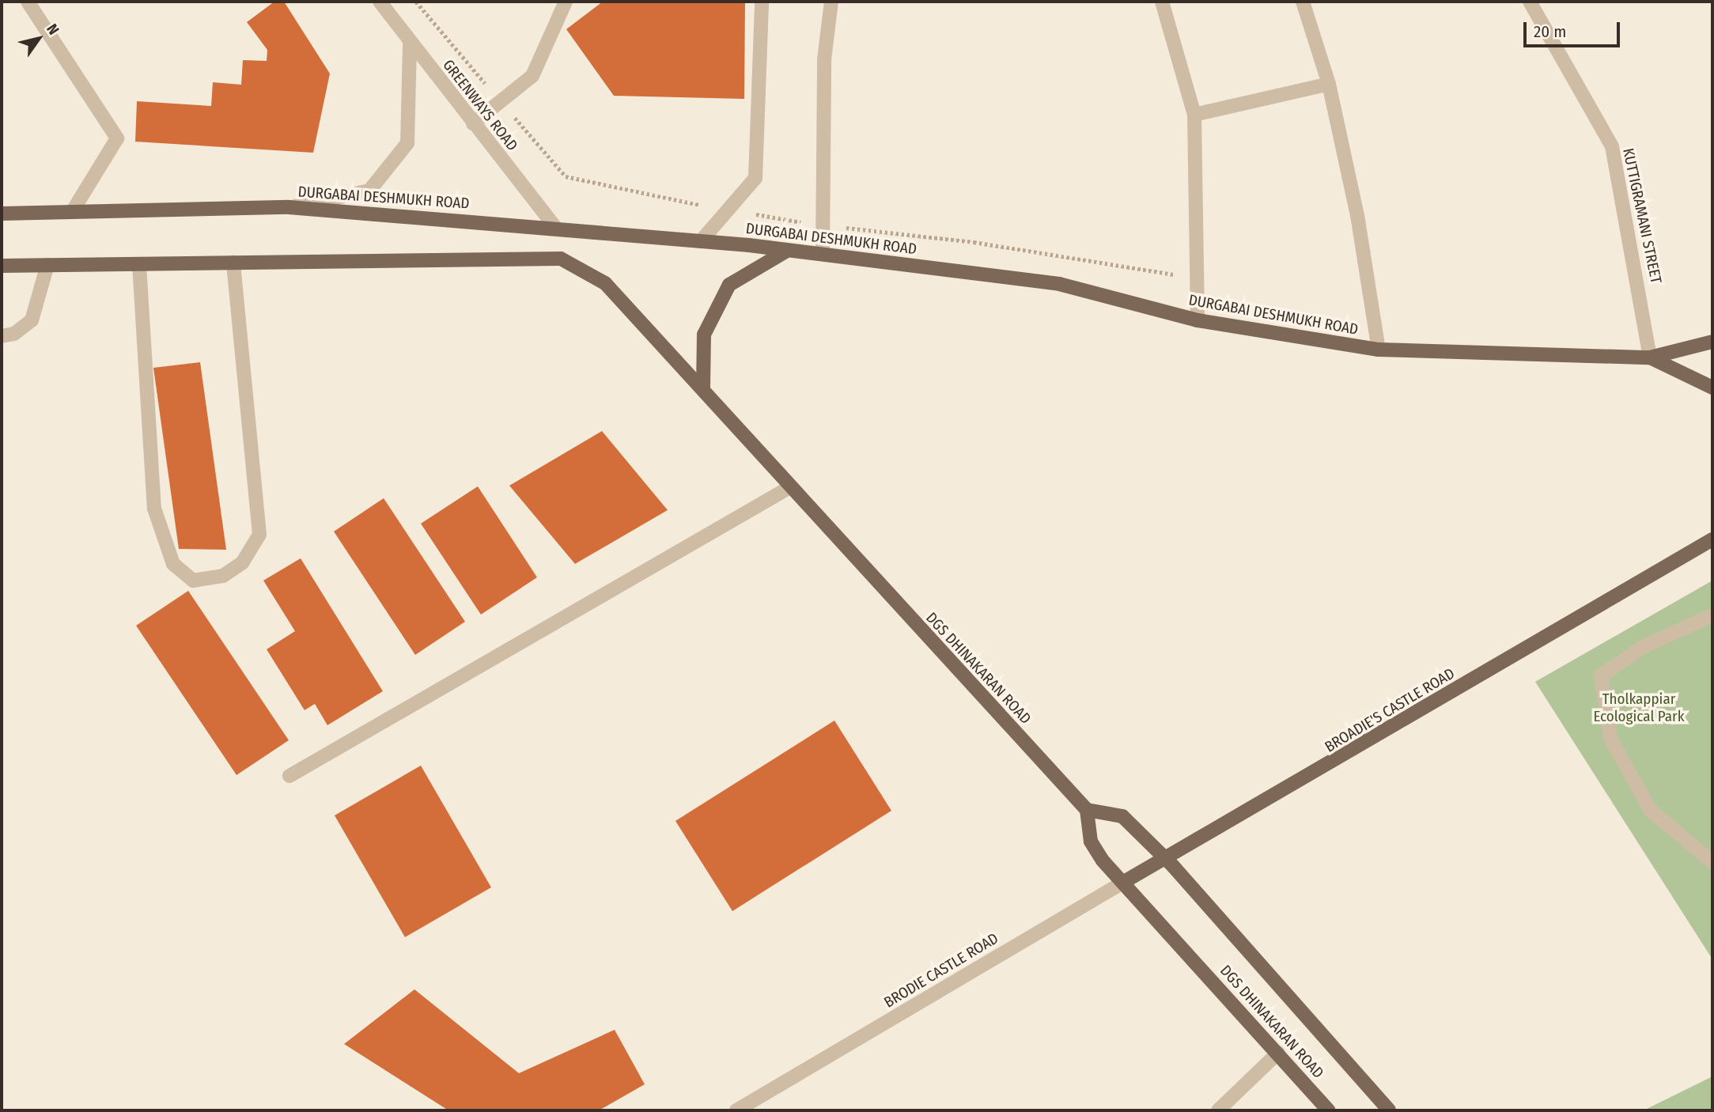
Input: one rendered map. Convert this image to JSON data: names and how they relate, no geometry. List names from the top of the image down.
{
  "streets": {
    "main road": [
      "DURGABAI DESHMUKH ROAD",
      "DGS DHINAKARAN ROAD",
      "BROADIE'S CASTLE ROAD",
      "BRODIE CASTLE ROAD"
    ],
    "street": ["GREENWAYS ROAD", "KUTTIGRAMANI STREET"]
  },
  "crossings": [
    ["GREENWAYS ROAD", "DURGABAI DESHMUKH ROAD"],
    ["DURGABAI DESHMUKH ROAD", "KUTTIGRAMANI STREET"],
    ["DGS DHINAKARAN ROAD", "BROADIE'S CASTLE ROAD"],
    ["DGS DHINAKARAN ROAD", "BRODIE CASTLE ROAD"],
    ["BROADIE'S CASTLE ROAD", "BRODIE CASTLE ROAD"]
  ],
  "parks": ["Tholkappiar Ecological Park"],
  "scale_bar": "20 m",
  "north": "top right"
}
